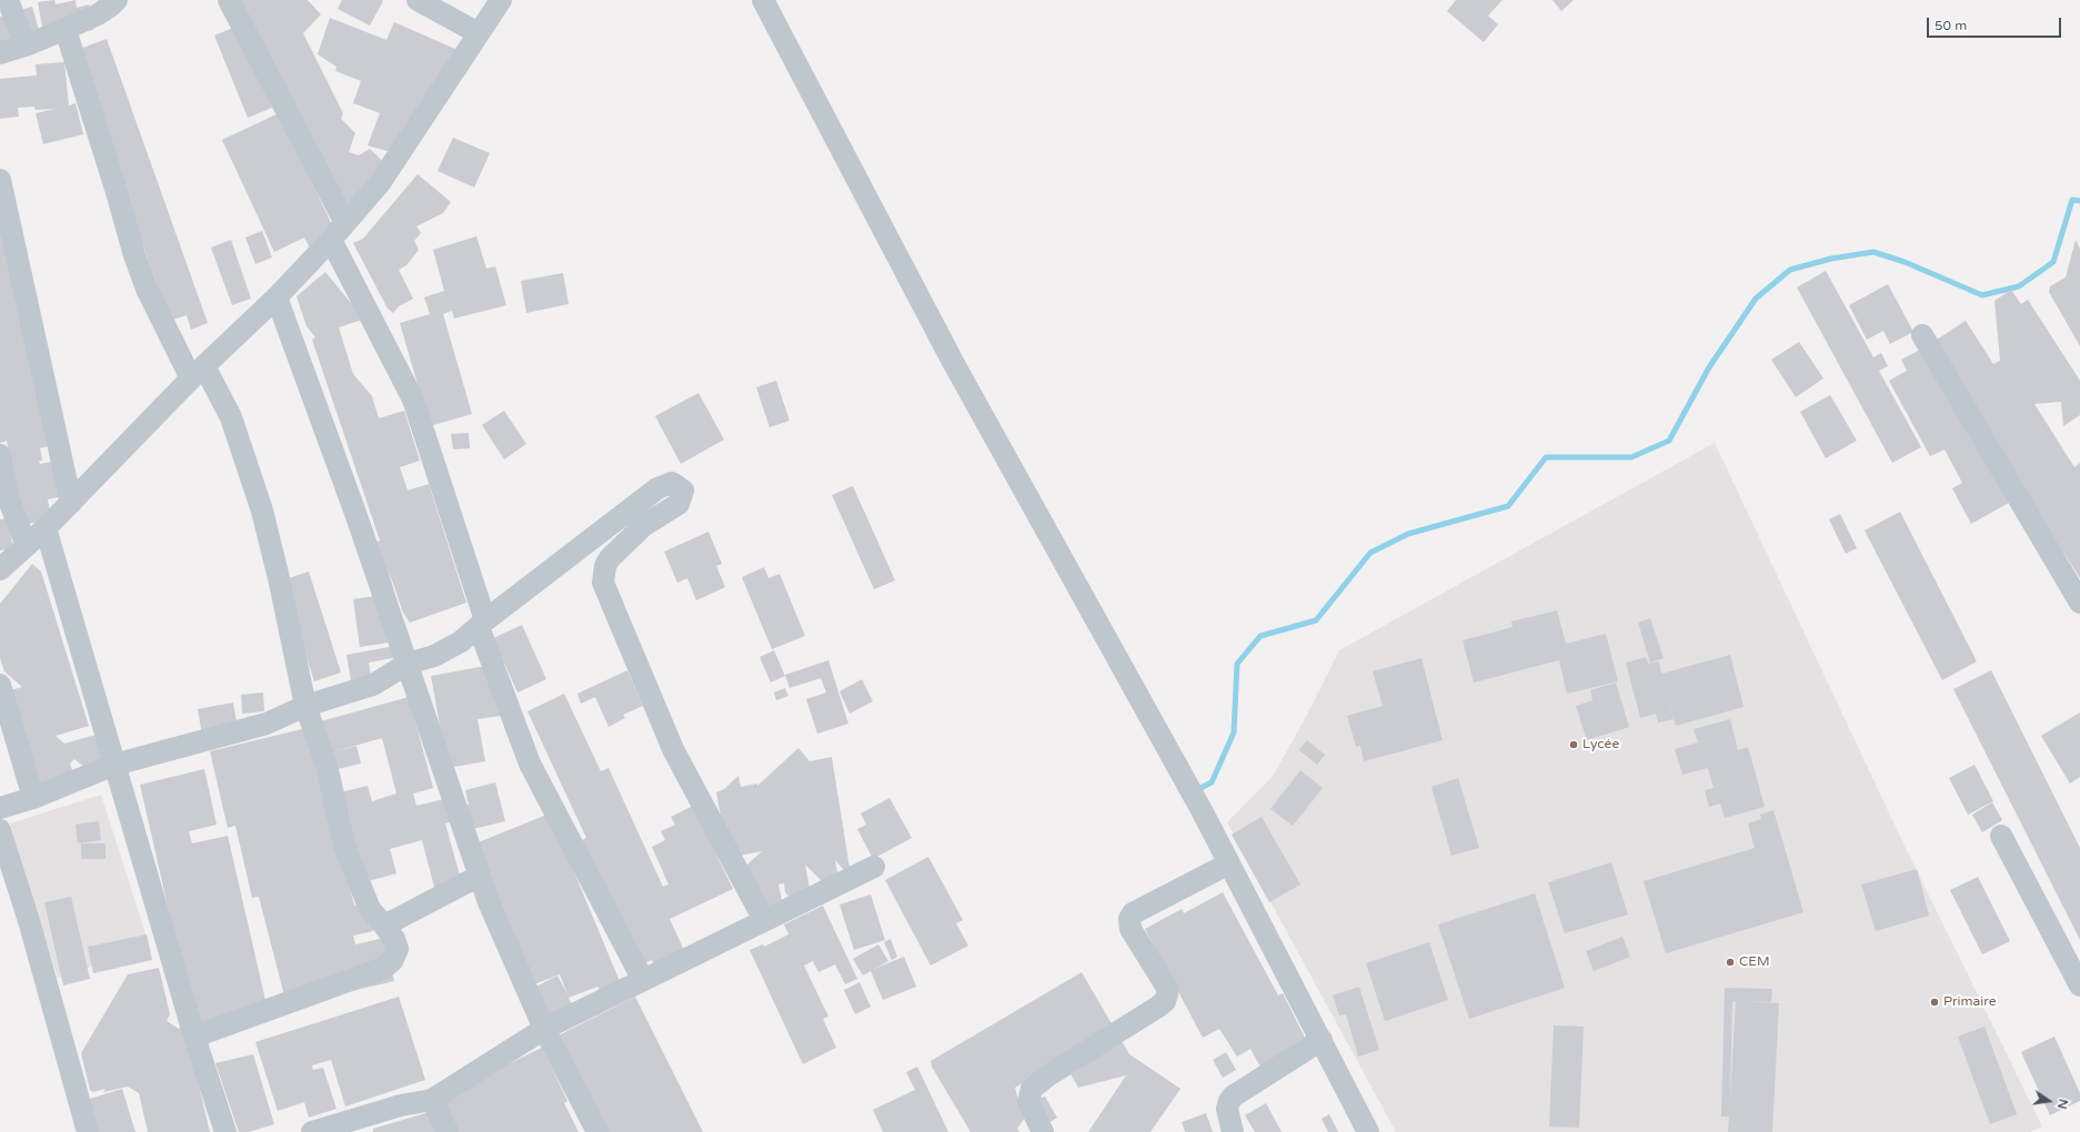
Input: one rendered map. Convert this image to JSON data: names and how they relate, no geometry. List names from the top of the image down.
{
  "places": ["Lycée", "CEM", "Primaire"],
  "scale_bar": "50 m",
  "north": "right"
}
